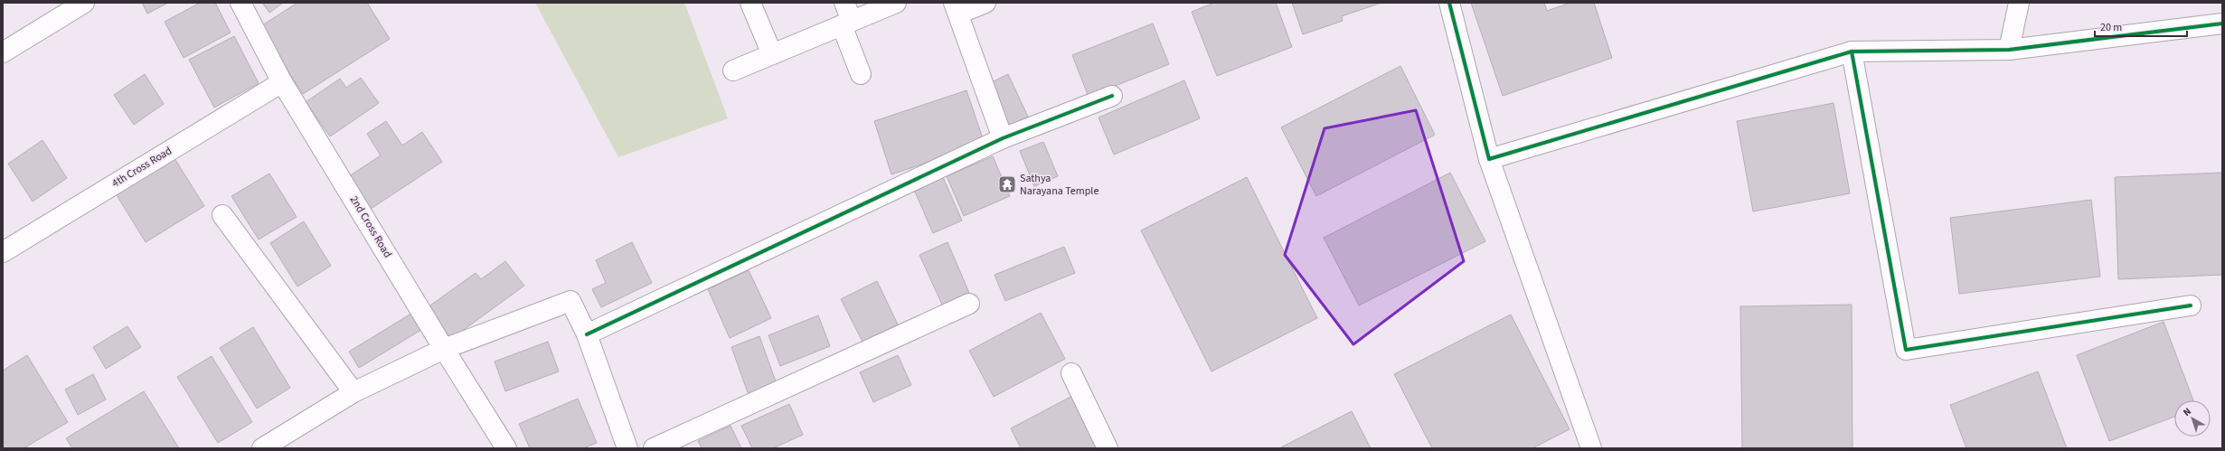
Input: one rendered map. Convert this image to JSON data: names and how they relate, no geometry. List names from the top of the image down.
{
  "streets": {
    "street": ["4th Cross Road", "2nd Cross Road"]
  },
  "crossings": [
    ["4th Cross Road", "2nd Cross Road"]
  ],
  "places": {
    "temple": ["Sathya Narayana Temple"]
  },
  "scale_bar": "20 m",
  "north": "top left"
}
